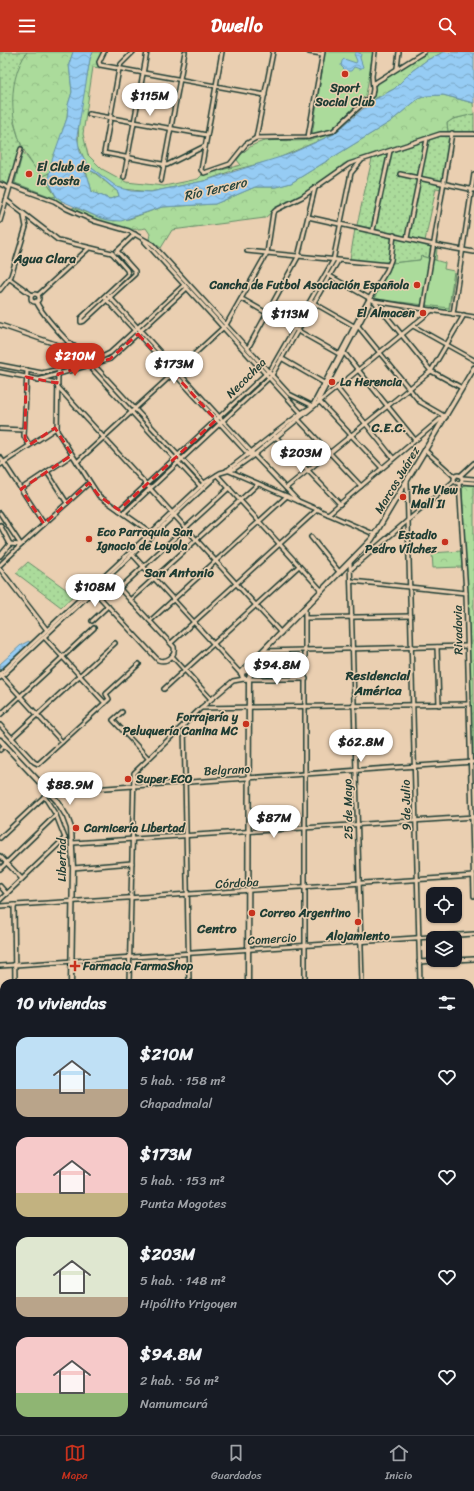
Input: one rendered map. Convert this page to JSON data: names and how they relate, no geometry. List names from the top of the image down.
{
  "streets": {
    "main road": ["Marcos Juárez", "Libertad"],
    "street": [
      "Necochea",
      "Rivadavia",
      "Belgrano",
      "9 de Julio",
      "25 de Mayo",
      "Córdoba",
      "Comercio"
    ]
  },
  "crossings": [
    ["Marcos Juárez", "Belgrano"],
    ["Marcos Juárez", "9 de Julio"],
    ["Marcos Juárez", "25 de Mayo"],
    ["Marcos Juárez", "Córdoba"],
    ["Marcos Juárez", "Comercio"],
    ["Rivadavia", "Belgrano"],
    ["Rivadavia", "Córdoba"],
    ["Belgrano", "9 de Julio"],
    ["Belgrano", "25 de Mayo"],
    ["Belgrano", "Libertad"],
    ["9 de Julio", "Córdoba"],
    ["9 de Julio", "Comercio"],
    ["25 de Mayo", "Córdoba"],
    ["25 de Mayo", "Comercio"],
    ["Libertad", "Córdoba"],
    ["Libertad", "Comercio"]
  ],
  "districts": [
    "Agua Clara",
    "C.E.C.",
    "San Antonio",
    "Residencial América",
    "Centro"
  ],
  "water": ["Río Tercero"],
  "places": {
    "other": [
      "Sport Social Club",
      "El Club de la Costa",
      "Cancha de Futbol Asociación Española",
      "El Almacen",
      "La Herencia",
      "The View Mall II",
      "Eco Parroquia San Ignacio de Loyola",
      "Estadio Pedro Vílchez",
      "Forrajería y Peluquería Canina MC",
      "Super ECO",
      "Carnicería Libertad",
      "Correo Argentino",
      "Alojamiento"
    ],
    "health": ["Farmacia FarmaShop"]
  },
  "page": {
    "header": "Dwello",
    "price": [
      "$115M",
      "$113M",
      "$210M",
      "$173M",
      "$203M",
      "$108M",
      "$94.8M",
      "$62.8M",
      "$88.9M",
      "$87M"
    ],
    "heading": "10 viviendas",
    "list": [
      {
        "name": "$210M",
        "note": "5 hab. · 158 m² · Chapadmalal"
      },
      {
        "name": "$173M",
        "note": "5 hab. · 153 m² · Punta Mogotes"
      },
      {
        "name": "$203M",
        "note": "5 hab. · 148 m² · Hipólito Yrigoyen"
      },
      {
        "name": "$94.8M",
        "note": "2 hab. · 56 m² · Namumcurá"
      }
    ],
    "tabs": ["Mapa", "Guardados", "Inicio"]
  }
}
